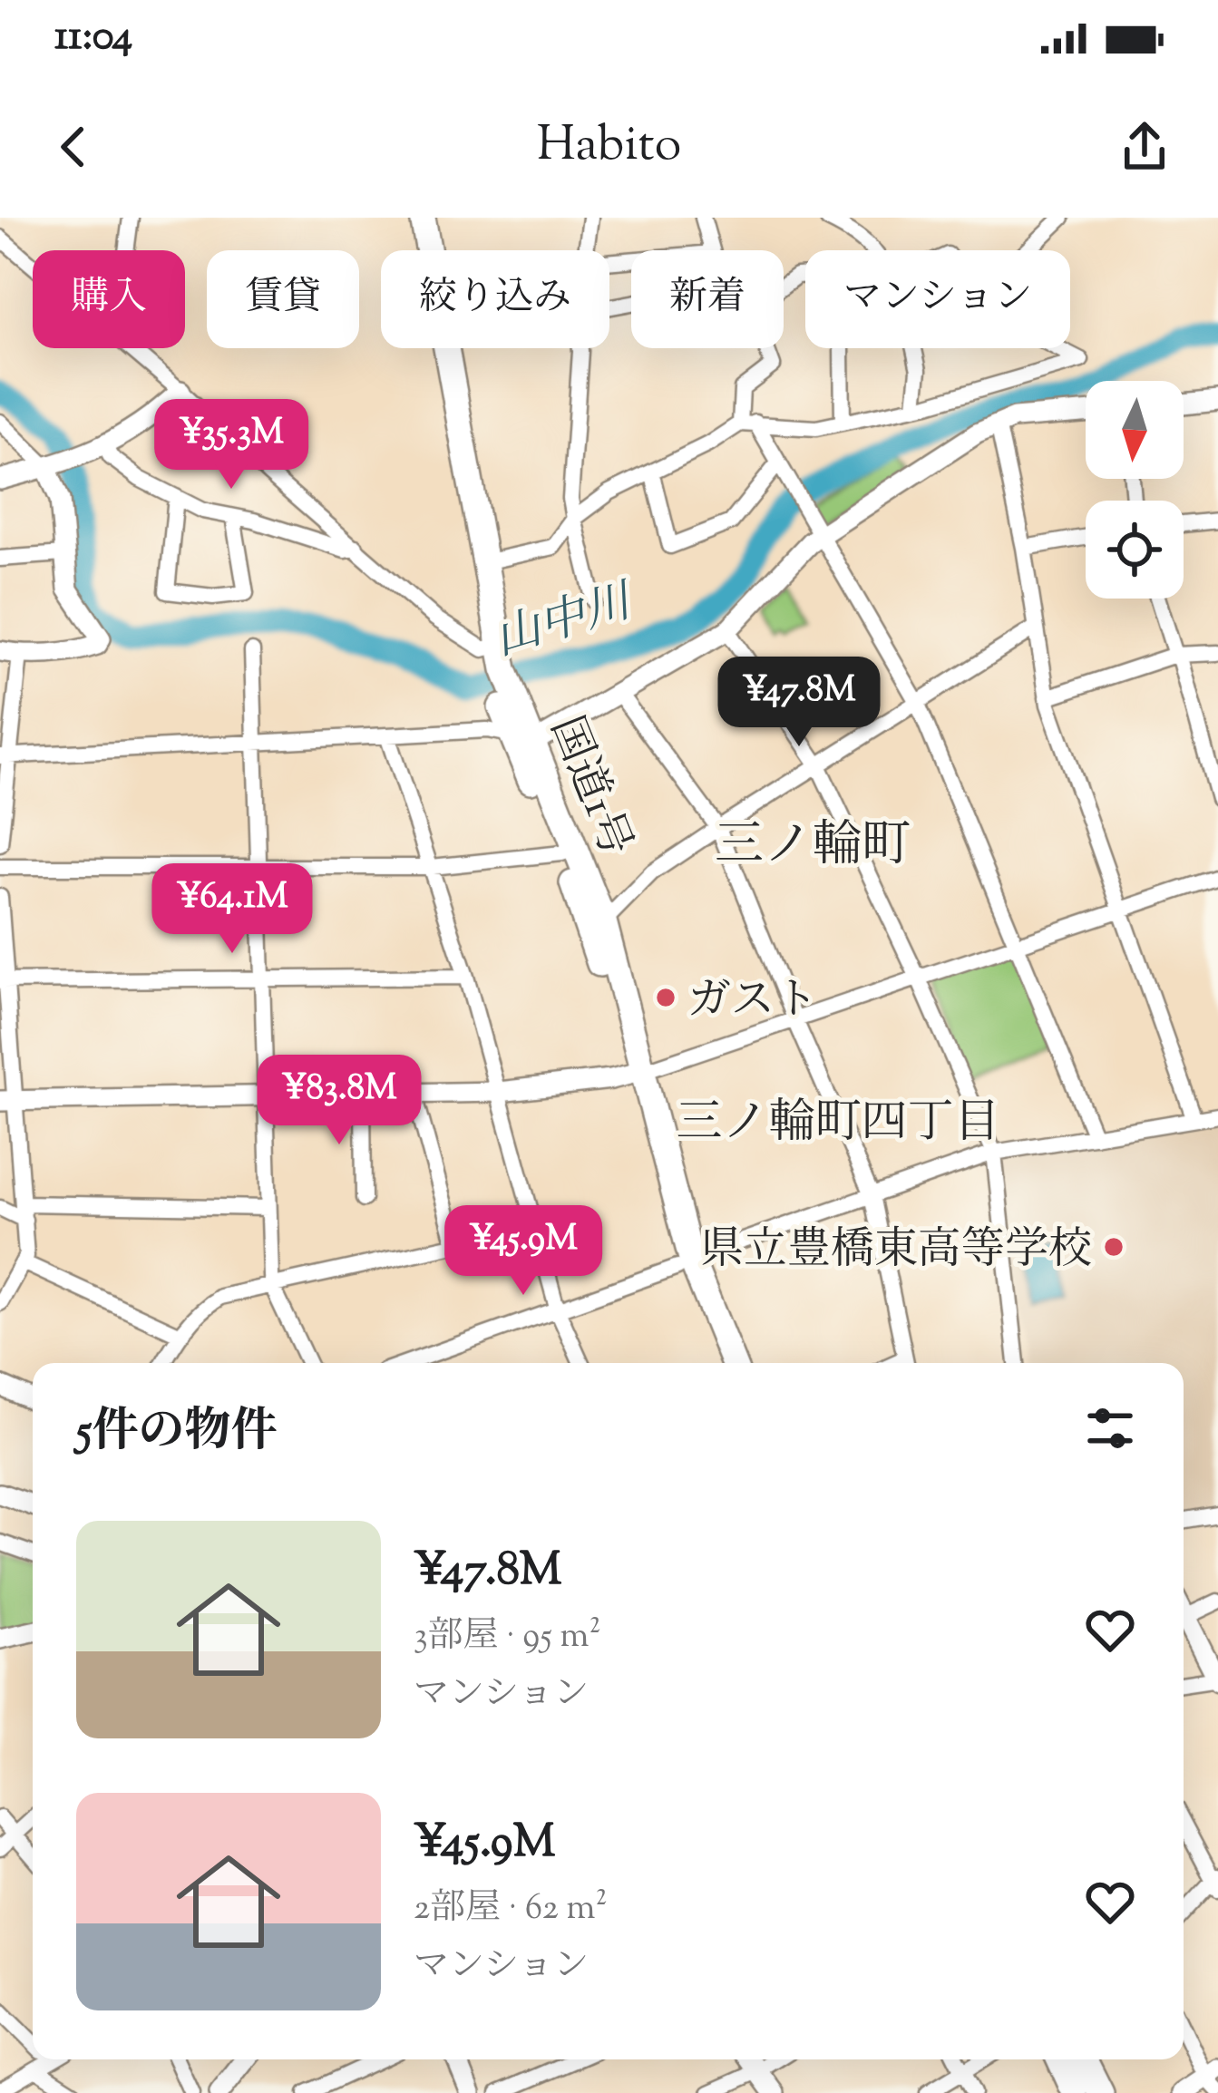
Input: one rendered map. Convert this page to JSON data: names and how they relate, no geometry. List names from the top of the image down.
{
  "streets": {
    "highway": ["国道1号"]
  },
  "districts": ["三ノ輪町", "三ノ輪町四丁目"],
  "water": ["山中川"],
  "places": ["ガスト", "県立豊橋東高等学校"],
  "north": "bottom",
  "page": {
    "status": "11:04",
    "header": "Habito",
    "chip": [
      "購入",
      "賃貸",
      "絞り込み",
      "新着",
      "マンション"
    ],
    "price": [
      "¥35.3M",
      "¥47.8M",
      "¥64.1M",
      "¥83.8M",
      "¥45.9M"
    ],
    "heading": "5件の物件",
    "list": [
      {
        "name": "¥47.8M",
        "note": "3部屋 · 95 m² · マンション"
      },
      {
        "name": "¥45.9M",
        "note": "2部屋 · 62 m² · マンション"
      }
    ]
  }
}
